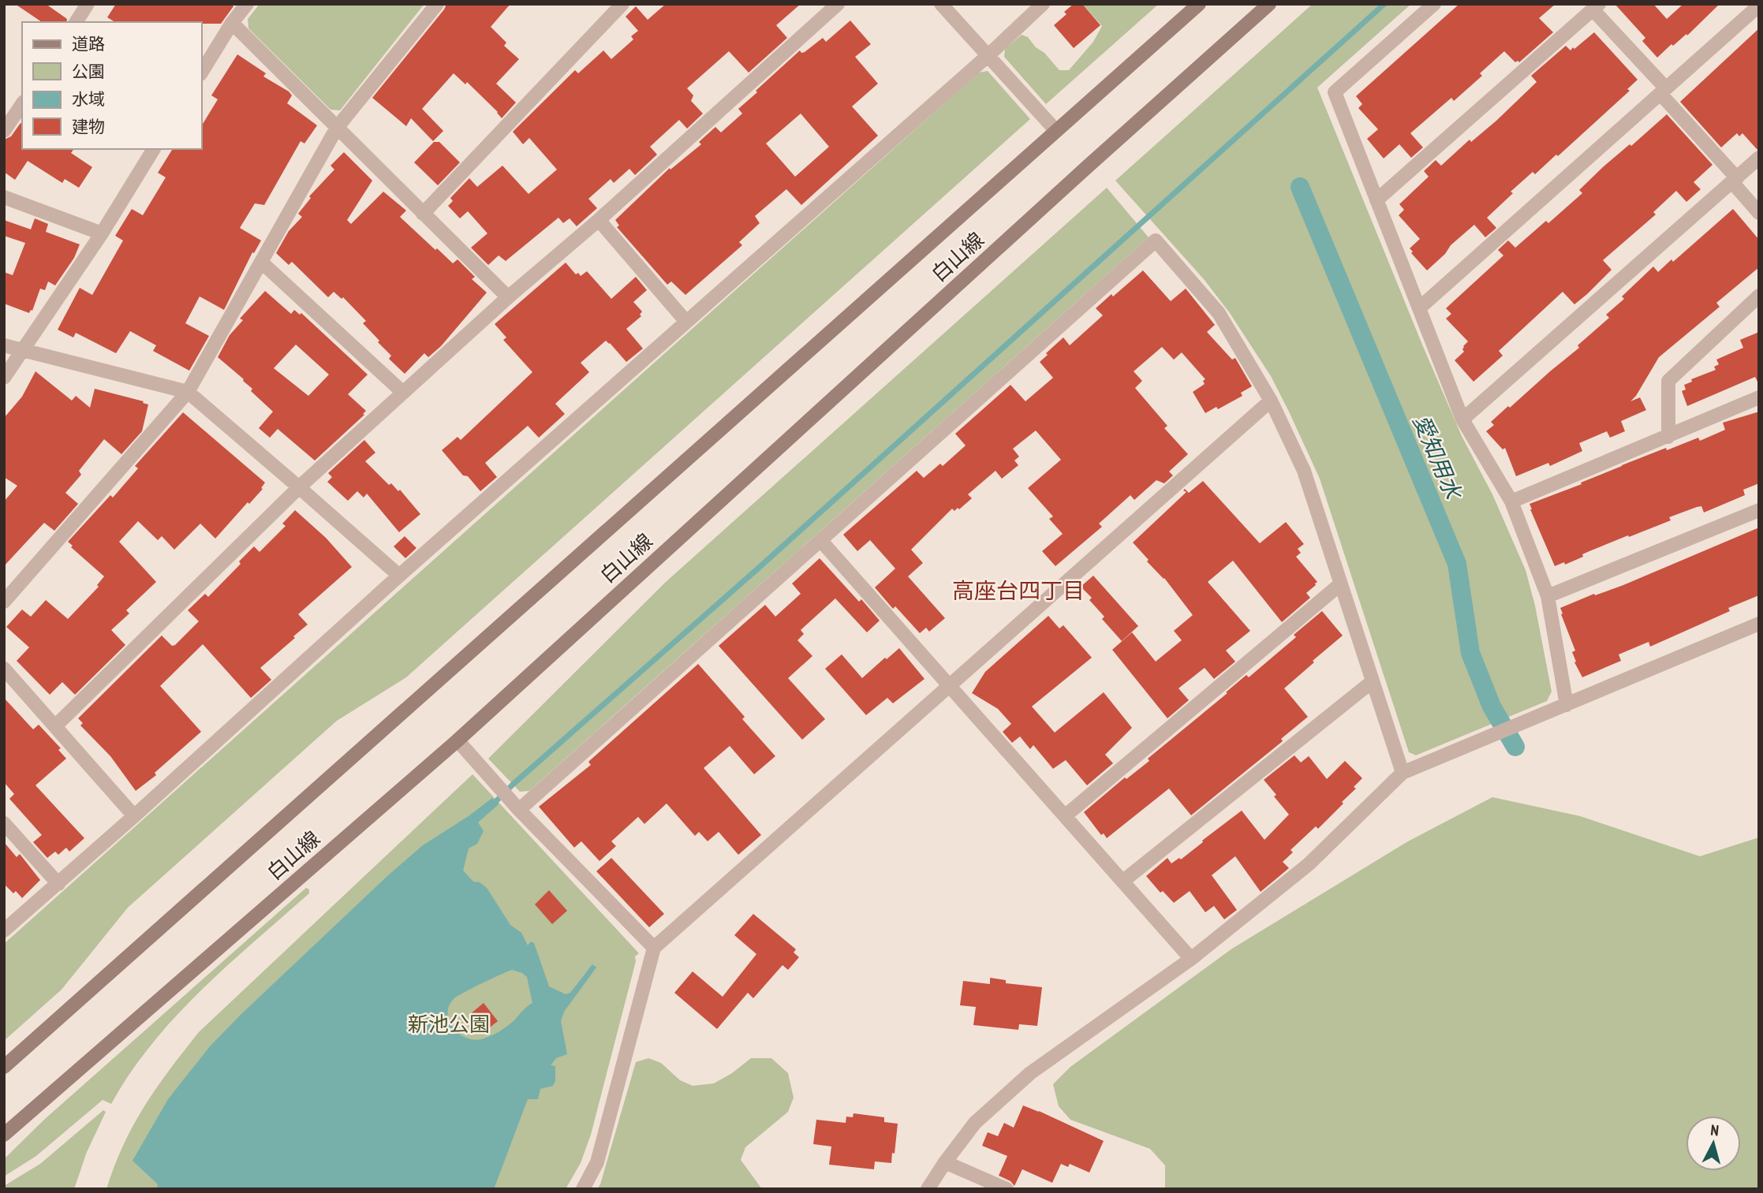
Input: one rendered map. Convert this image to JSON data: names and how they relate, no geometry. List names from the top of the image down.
{
  "streets": {
    "street": ["白山線"]
  },
  "districts": ["高座台四丁目"],
  "water": ["愛知用水"],
  "parks": ["新池公園"],
  "legend": [
    "道路",
    "公園",
    "水域",
    "建物"
  ],
  "north": "top"
}
